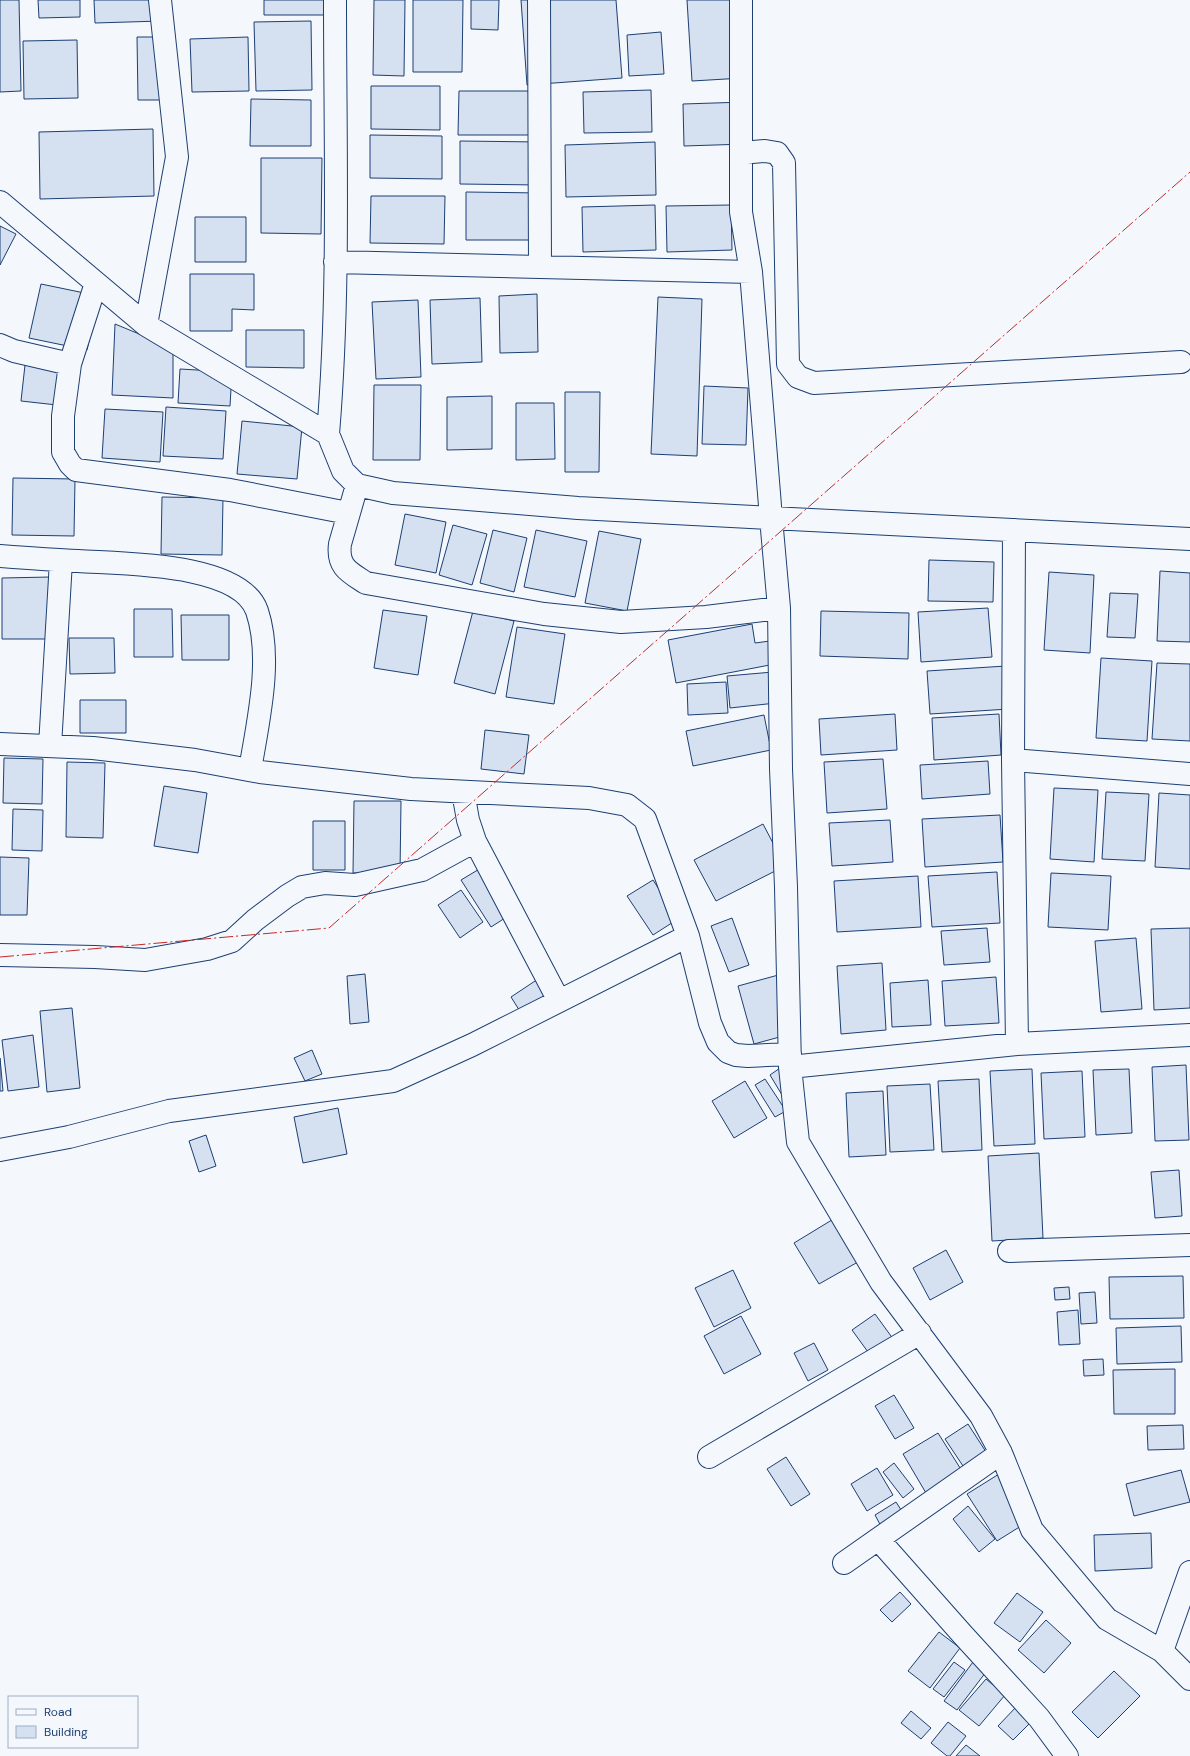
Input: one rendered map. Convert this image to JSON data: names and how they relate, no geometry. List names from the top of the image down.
{
  "legend": ["Road", "Building"]
}
